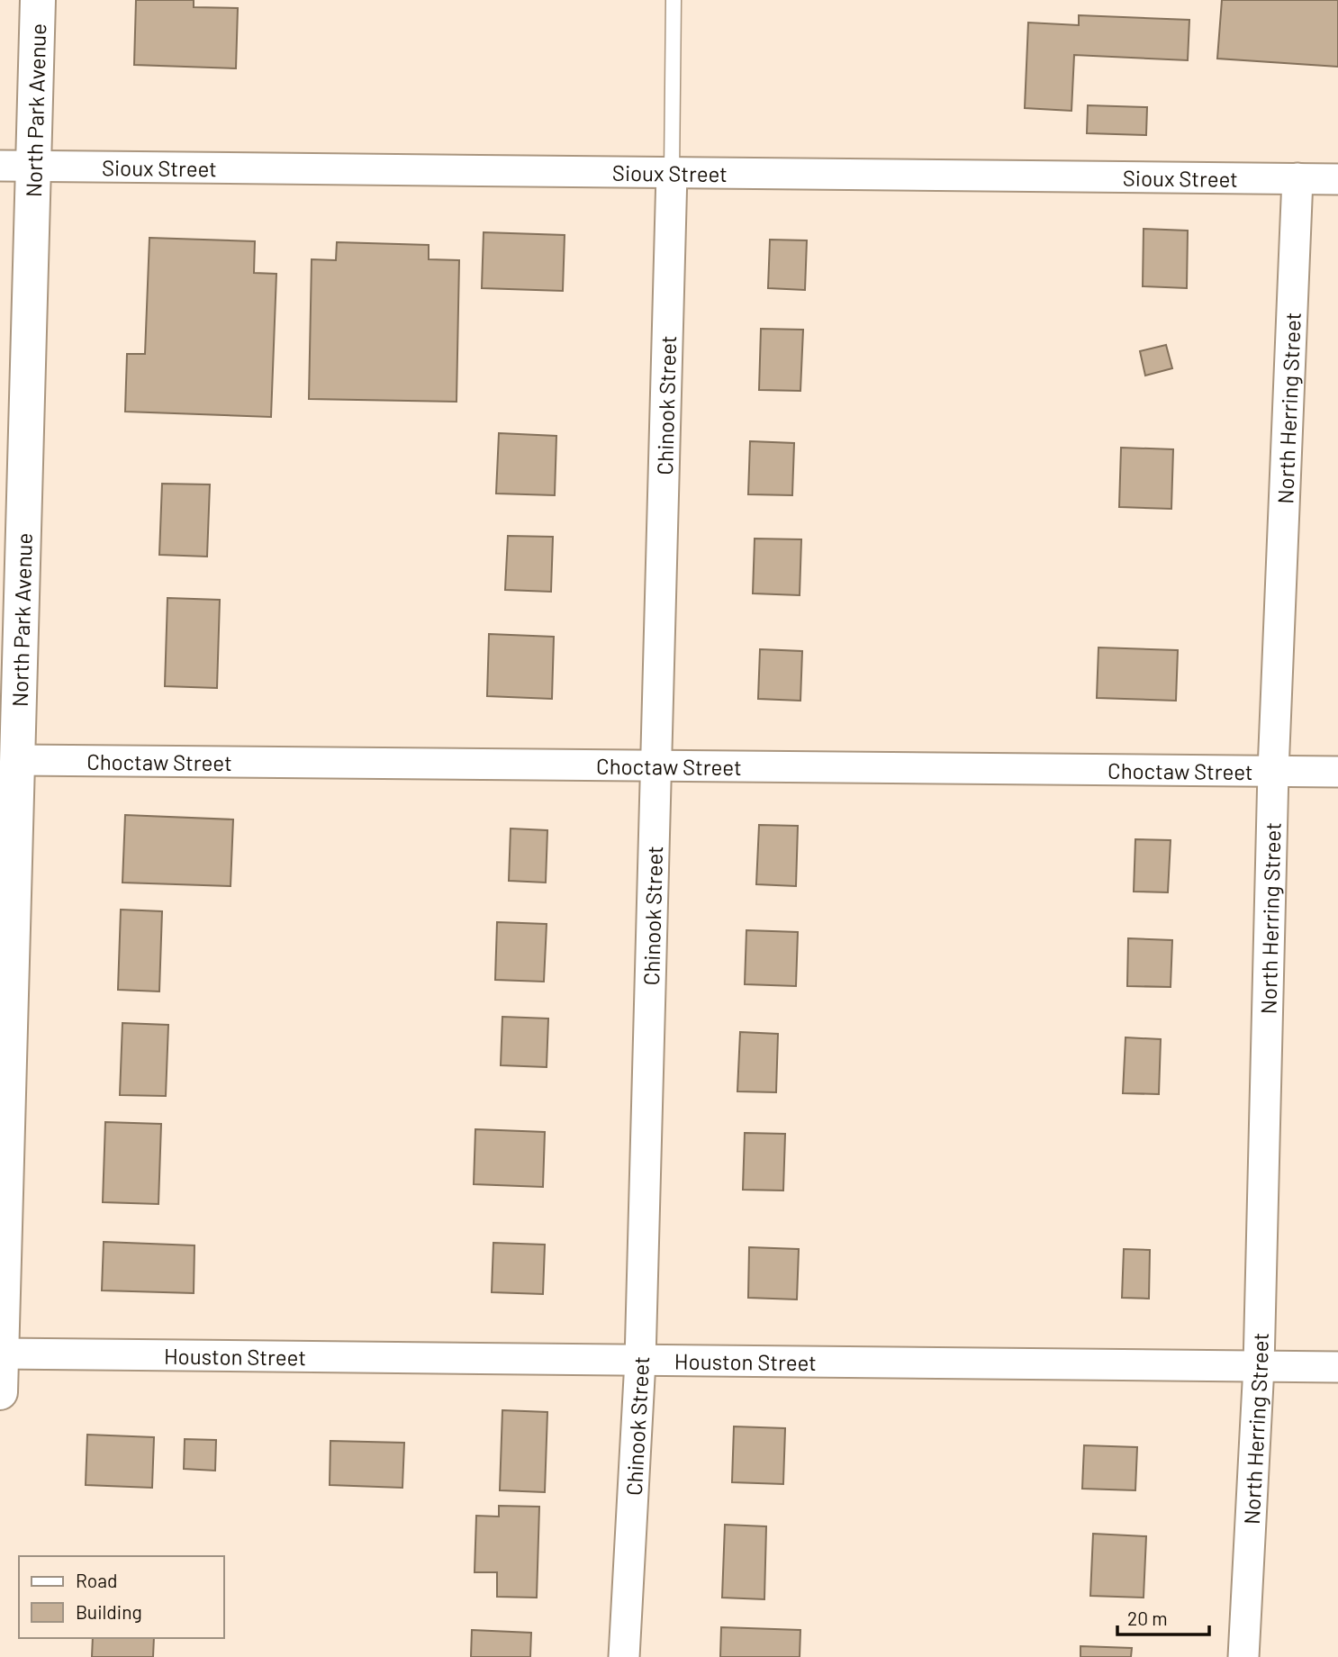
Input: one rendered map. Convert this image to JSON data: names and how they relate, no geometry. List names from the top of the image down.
{
  "streets": {
    "street": [
      "North Park Avenue",
      "Sioux Street",
      "Chinook Street",
      "North Herring Street",
      "Choctaw Street",
      "Houston Street"
    ]
  },
  "crossings": [
    ["North Park Avenue", "Sioux Street"],
    ["North Park Avenue", "Choctaw Street"],
    ["North Park Avenue", "Houston Street"],
    ["Sioux Street", "Chinook Street"],
    ["Sioux Street", "North Herring Street"],
    ["Chinook Street", "Choctaw Street"],
    ["Chinook Street", "Houston Street"],
    ["North Herring Street", "Choctaw Street"],
    ["North Herring Street", "Houston Street"]
  ],
  "legend": ["Road", "Building"],
  "scale_bar": "20 m"
}
